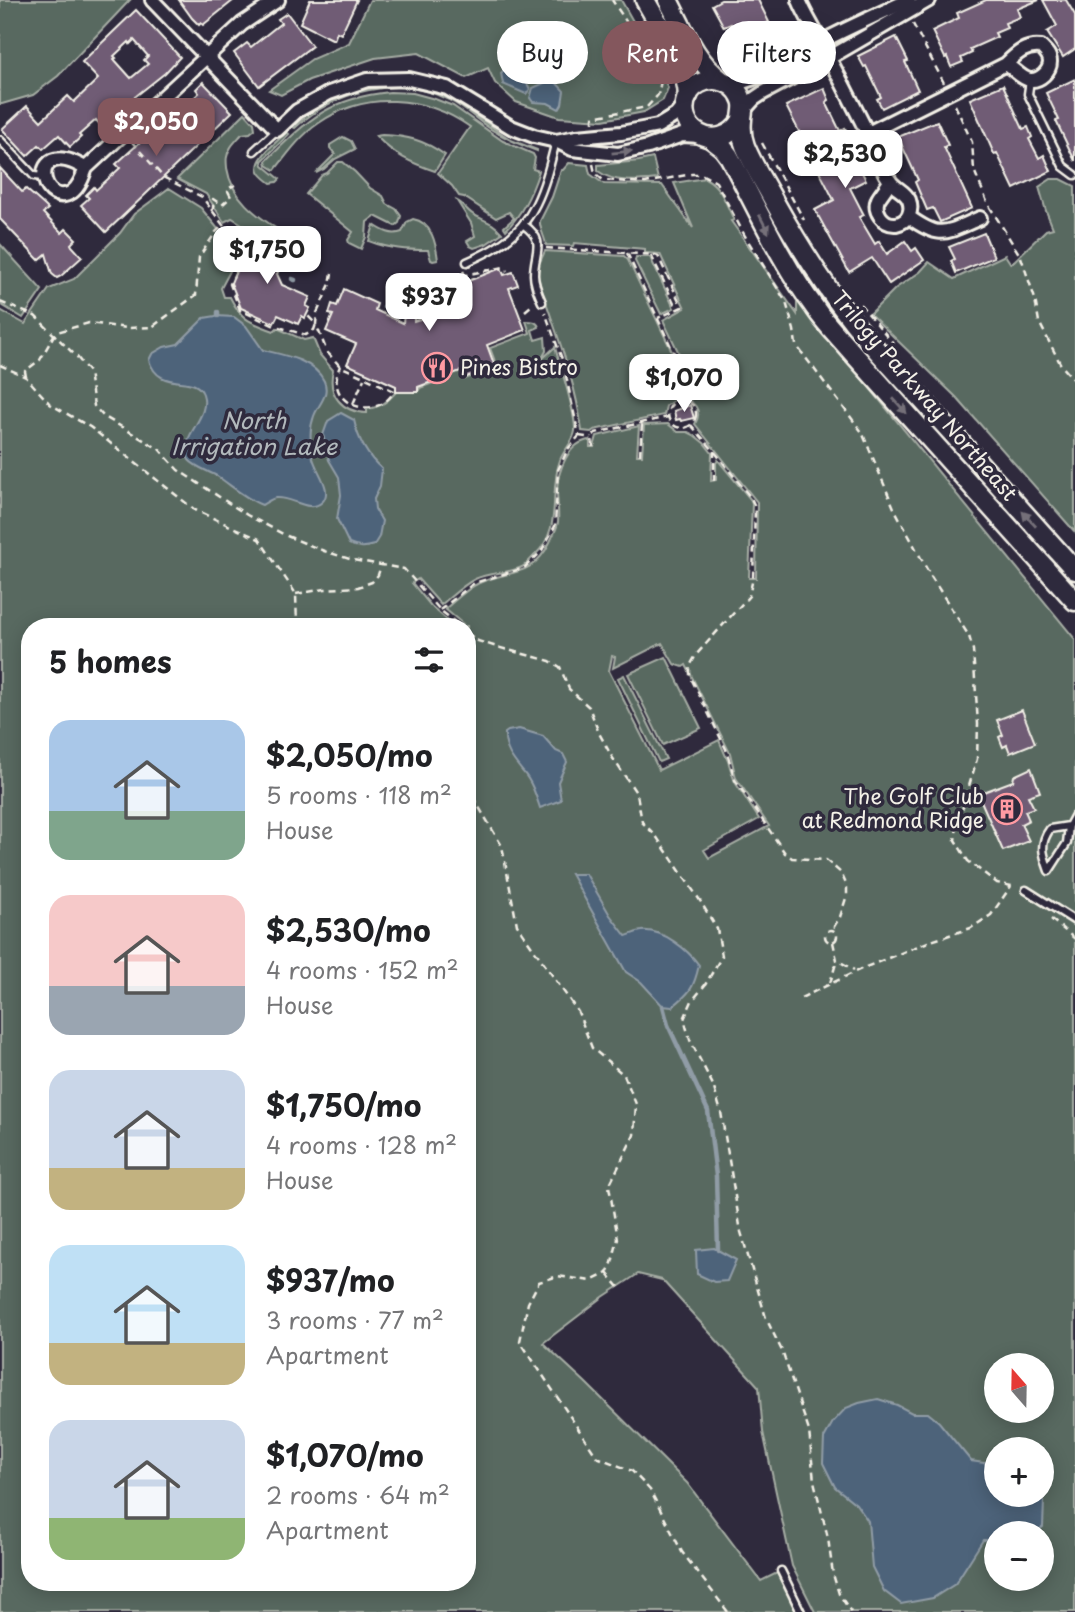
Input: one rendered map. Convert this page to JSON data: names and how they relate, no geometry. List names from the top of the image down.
{
  "streets": {
    "street": ["Trilogy Parkway Northeast"]
  },
  "water": ["North Irrigation Lake"],
  "places": {
    "restaurant": ["Pines Bistro"],
    "building": ["The Golf Club at Redmond Ridge"]
  },
  "north": "top",
  "page": {
    "chip": ["Buy", "Rent", "Filters"],
    "price": [
      "$2,050",
      "$2,530",
      "$1,750",
      "$937",
      "$1,070"
    ],
    "heading": "5 homes",
    "list": [
      {
        "name": "$2,050/mo",
        "note": "5 rooms · 118 m² · House"
      },
      {
        "name": "$2,530/mo",
        "note": "4 rooms · 152 m² · House"
      },
      {
        "name": "$1,750/mo",
        "note": "4 rooms · 128 m² · House"
      },
      {
        "name": "$937/mo",
        "note": "3 rooms · 77 m² · Apartment"
      },
      {
        "name": "$1,070/mo",
        "note": "2 rooms · 64 m² · Apartment"
      }
    ],
    "map_buttons": ["+", "−"]
  }
}
